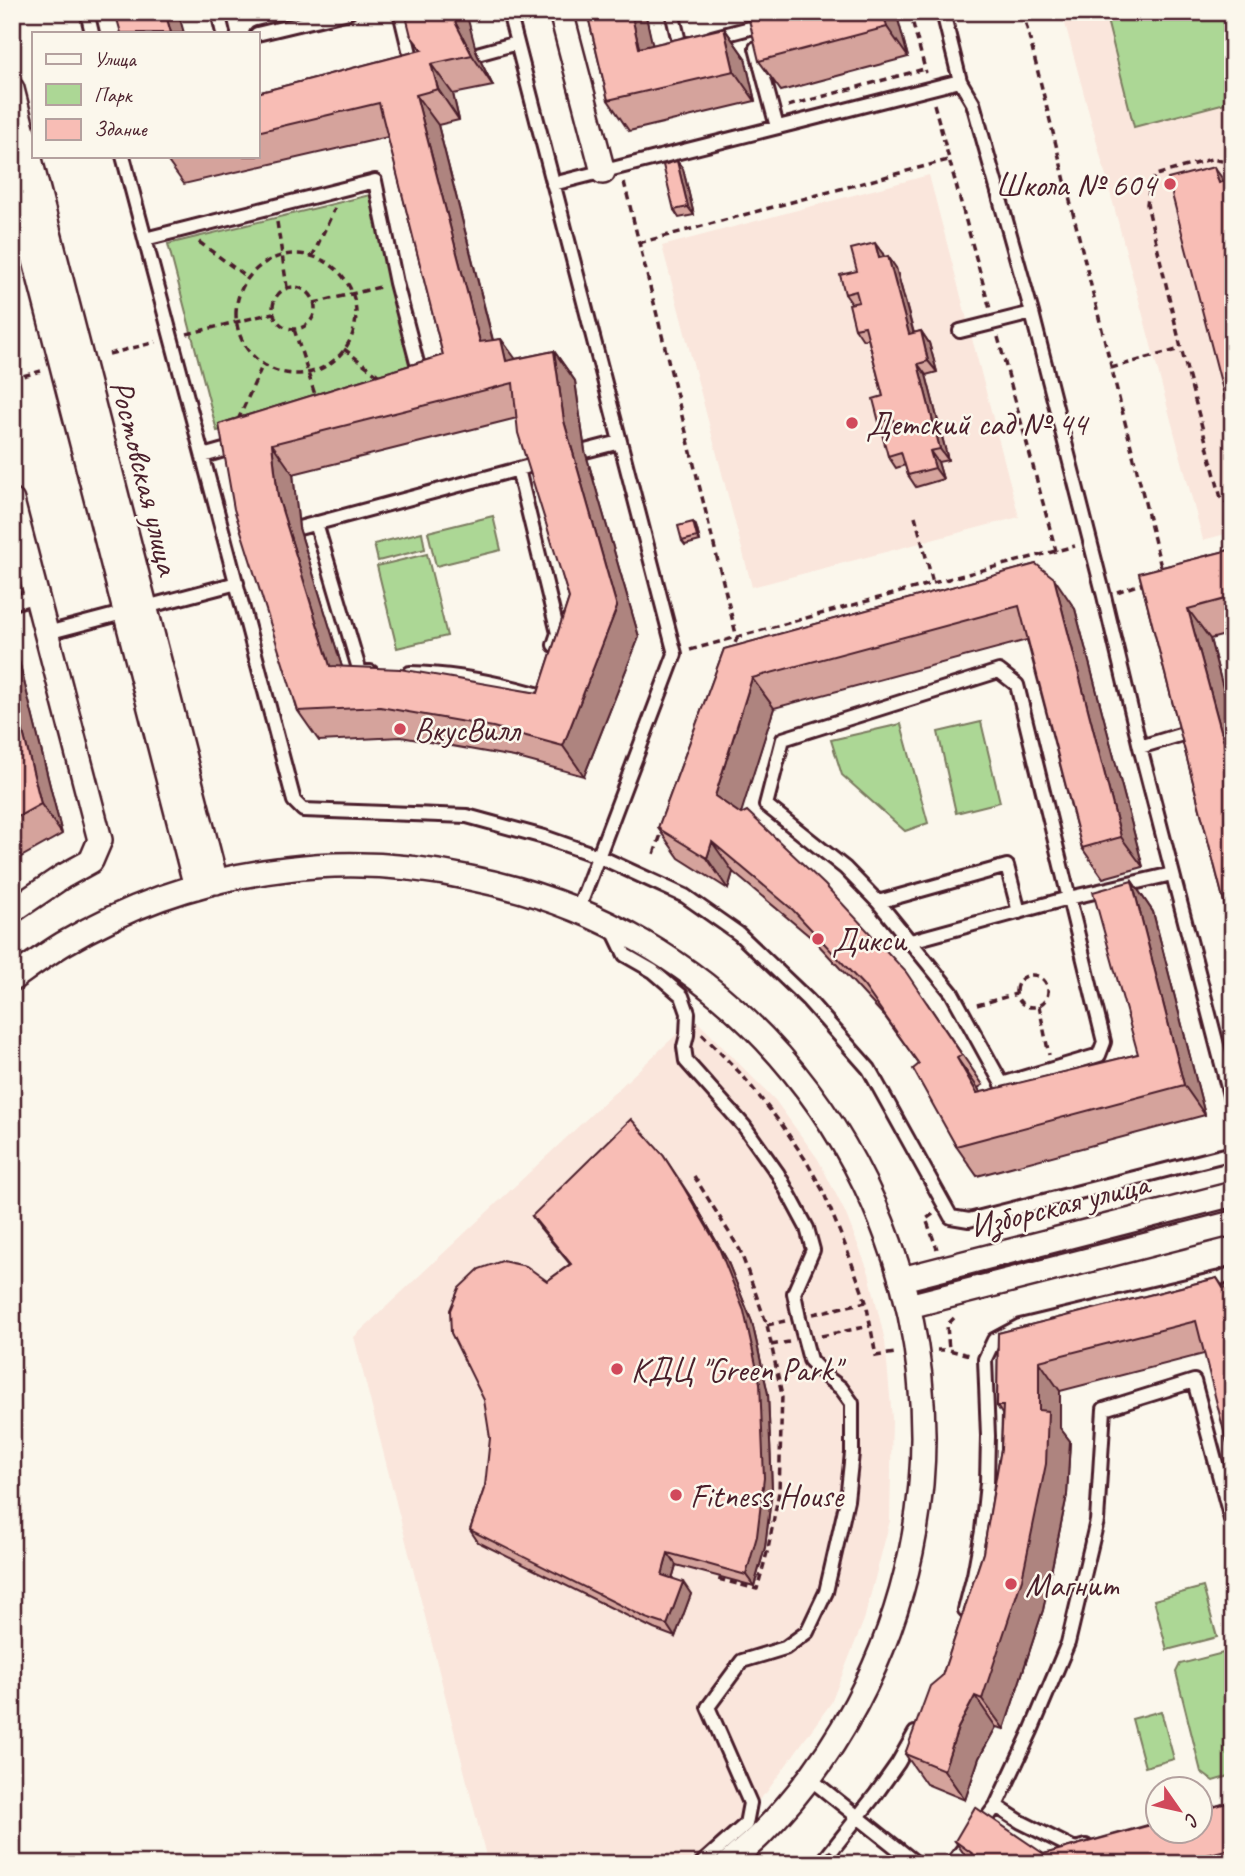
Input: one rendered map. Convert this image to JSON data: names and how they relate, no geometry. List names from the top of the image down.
{
  "streets": {
    "street": ["Ростовская улица", "Изборская улица"]
  },
  "places": [
    "Школа № 604",
    "Детский сад № 44",
    "ВкусВилл",
    "Дикси",
    "КДЦ \"Green Park\"",
    "Fitness House",
    "Магнит"
  ],
  "legend": ["Улица", "Парк", "Здание"],
  "north": "bottom right"
}
